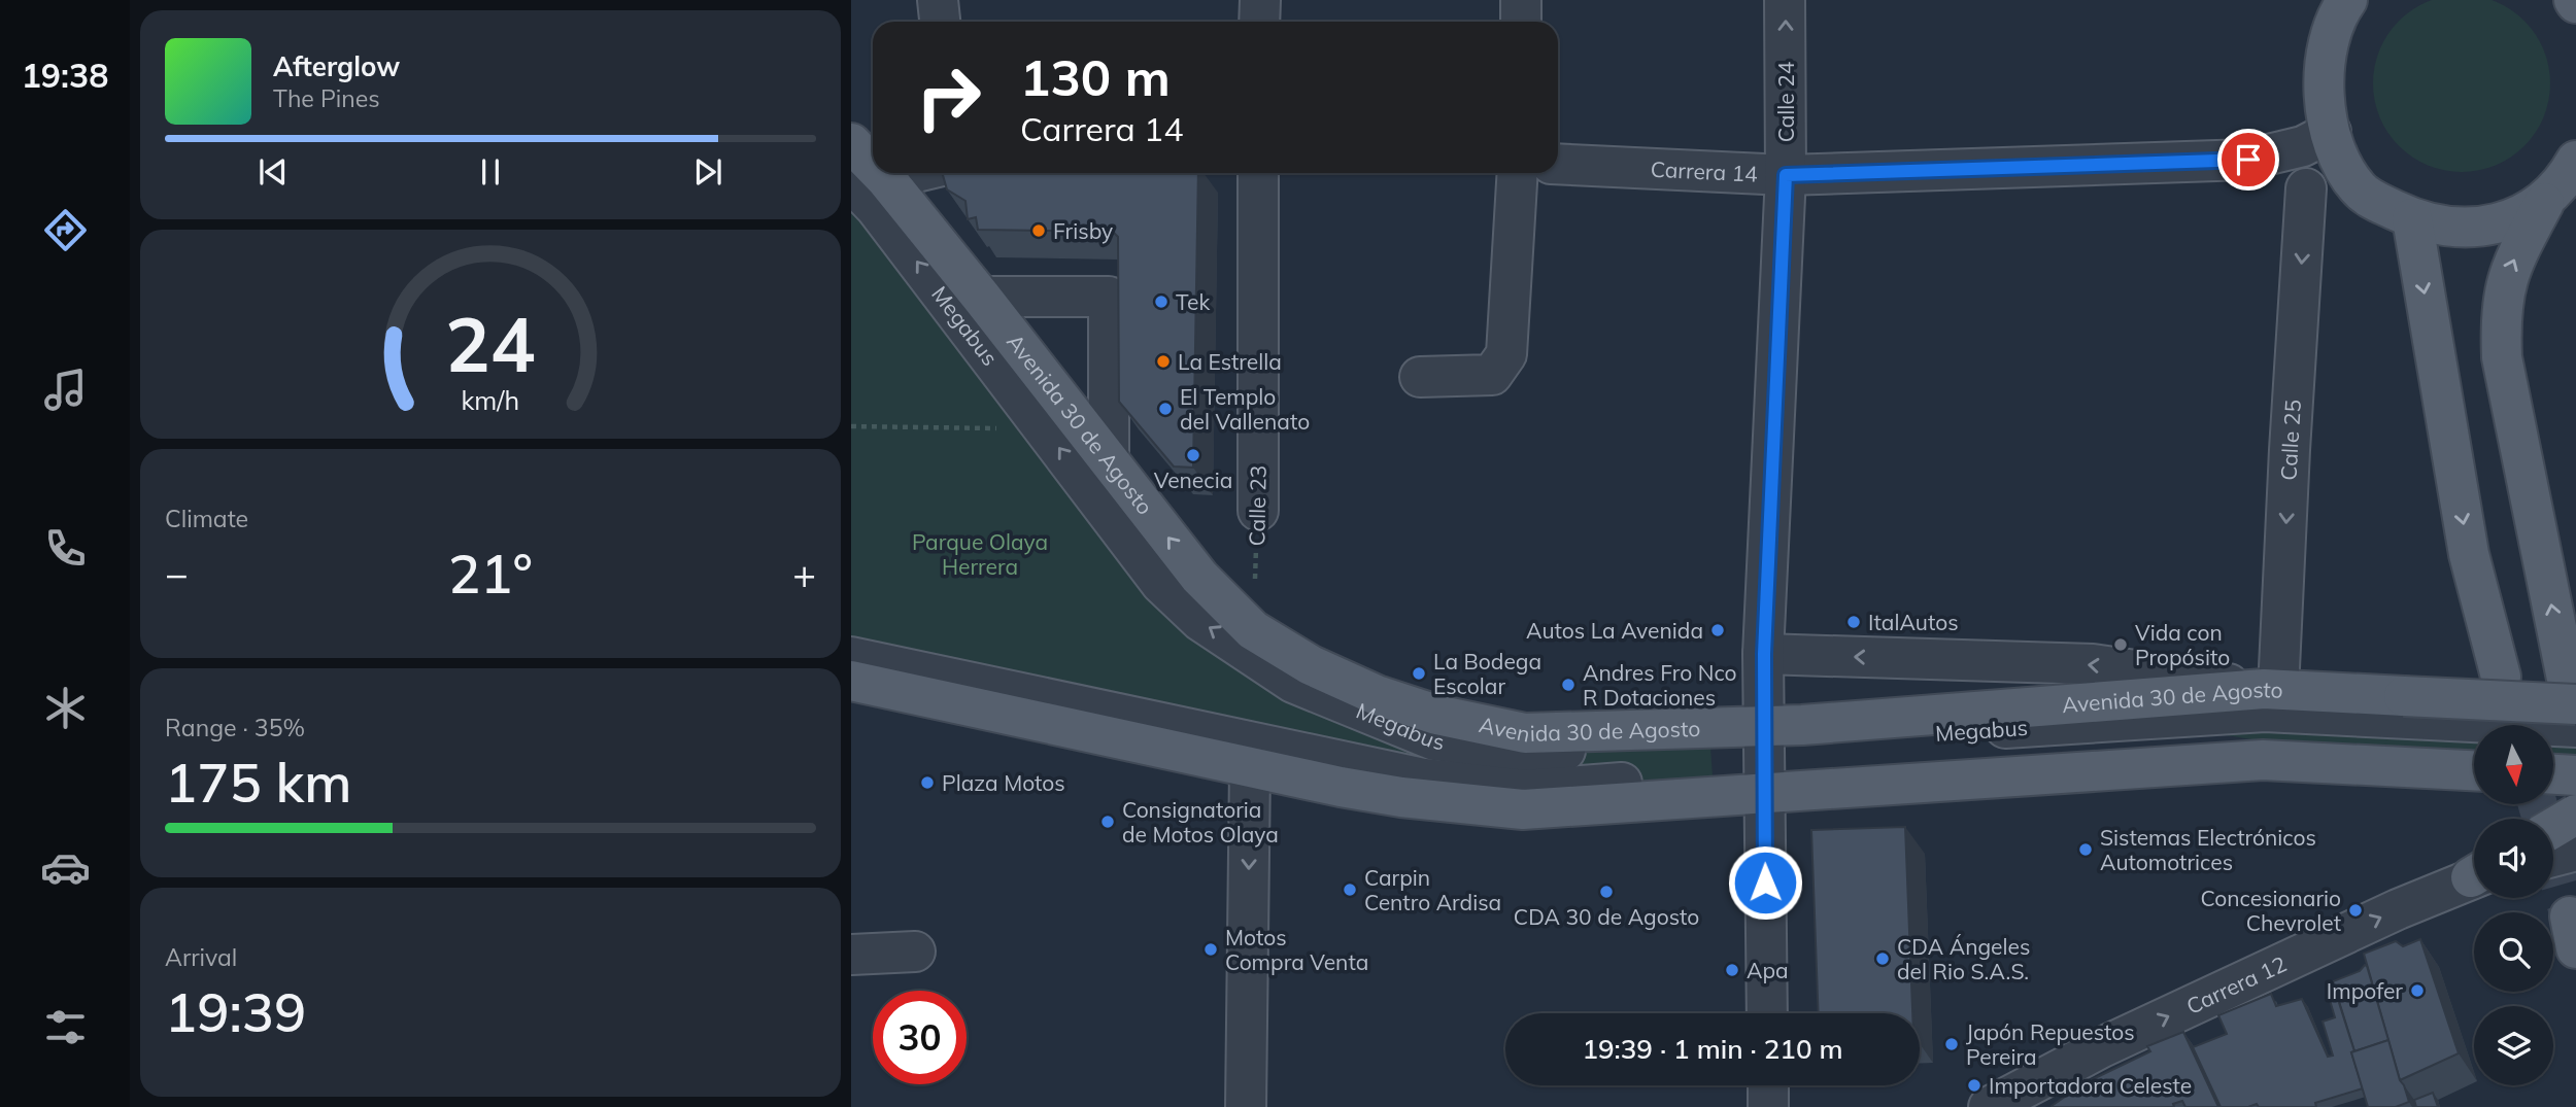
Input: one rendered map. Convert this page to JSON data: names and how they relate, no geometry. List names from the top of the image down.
{
  "streets": {
    "main road": ["Avenida 30 de Agosto"],
    "street": [
      "Calle 24",
      "Carrera 14",
      "Megabus",
      "Calle 25",
      "Calle 23",
      "Carrera 12"
    ]
  },
  "crossings": [
    ["Calle 24", "Carrera 14"],
    ["Calle 24", "Megabus"],
    ["Calle 24", "Avenida 30 de Agosto"],
    ["Carrera 14", "Calle 25"],
    ["Megabus", "Avenida 30 de Agosto"],
    ["Avenida 30 de Agosto", "Calle 25"],
    ["Avenida 30 de Agosto", "Calle 23"]
  ],
  "one_way": ["Calle 25", "Carrera 12"],
  "parks": ["Parque Olaya Herrera"],
  "places": [
    "Frisby",
    "Tek",
    "La Estrella",
    "El Templo del Vallenato",
    "Venecia",
    "ItalAutos",
    "Autos La Avenida",
    "Vida con Propósito",
    "La Bodega Escolar",
    "Andres Fro Nco R Dotaciones",
    "Plaza Motos",
    "Consignatoria de Motos Olaya",
    "Sistemas Electrónicos Automotrices",
    "Carpin Centro Ardisa",
    "CDA 30 de Agosto",
    "Concesionario Chevrolet",
    "Motos Compra Venta",
    "CDA Ángeles del Rio S.A.S.",
    "Apa",
    "Impofer",
    "Japón Repuestos Pereira",
    "Importadora Celeste"
  ],
  "north": "bottom",
  "page": {
    "tabs": "19:38",
    "turn": ["130 m", "Carrera 14"],
    "song": ["Afterglow", "The Pines"],
    "tile": [
      "Climate",
      ["Range · 35%", "175 km"],
      ["Arrival", "19:39"]
    ],
    "heat": ["−", "21°", "+"],
    "limit": "30",
    "trip": "19:39 · 1 min · 210 m",
    "gauge": ["24", "km/h"]
  }
}
